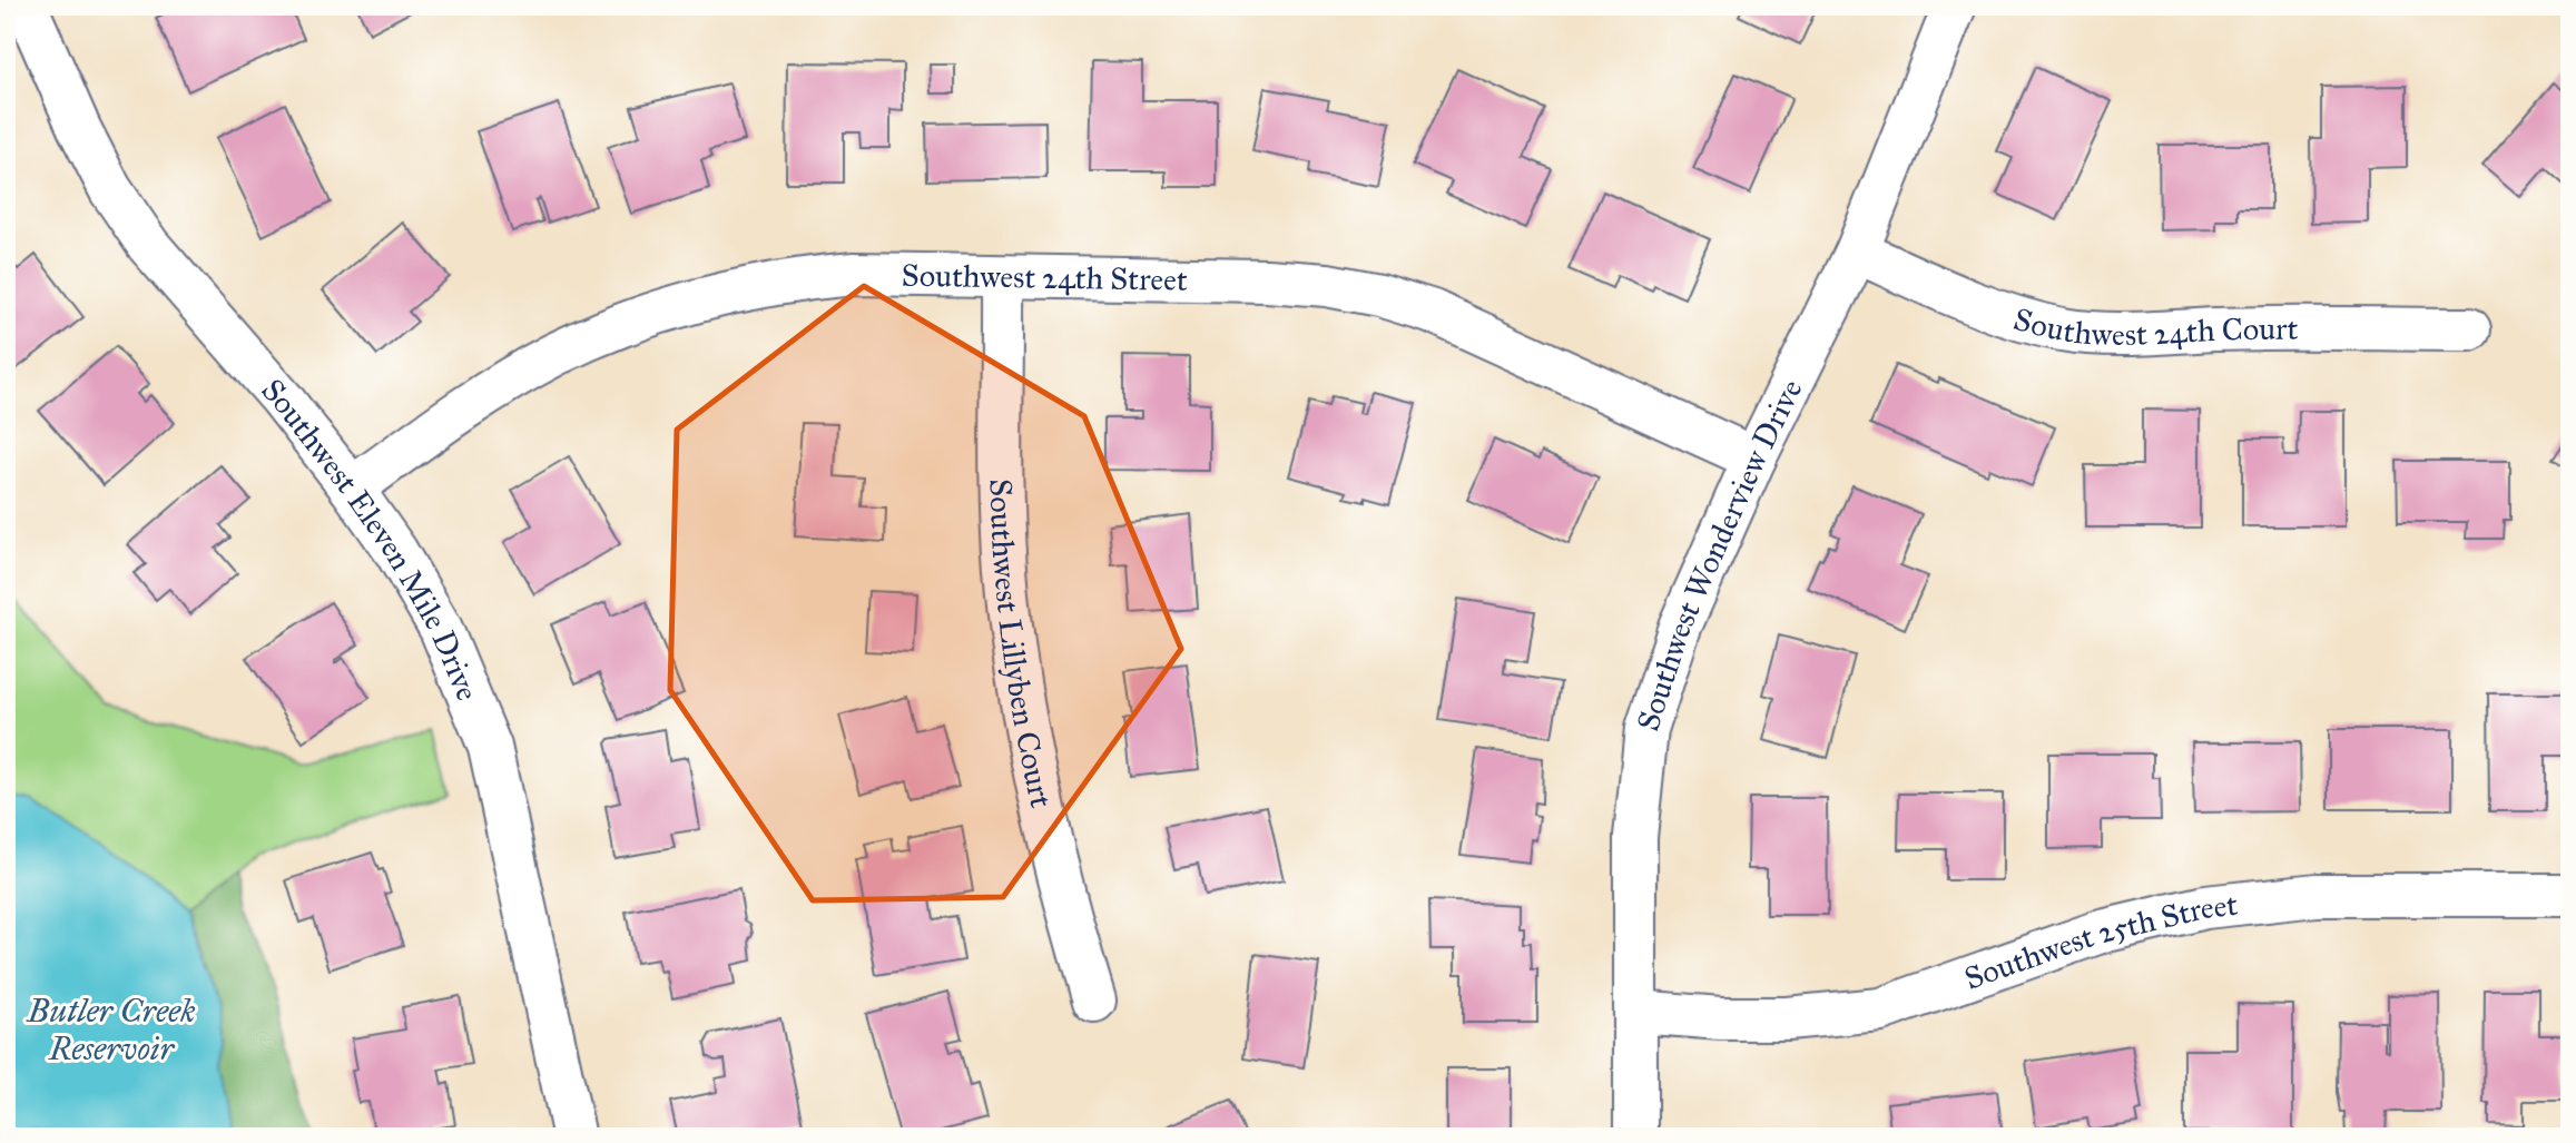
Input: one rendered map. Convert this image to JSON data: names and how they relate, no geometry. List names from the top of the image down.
{
  "streets": {
    "street": [
      "Southwest 24th Street",
      "Southwest 24th Court",
      "Southwest Eleven Mile Drive",
      "Southwest Wonderview Drive",
      "Southwest Lillyben Court",
      "Southwest 25th Street"
    ]
  },
  "crossings": [
    ["Southwest 24th Street", "Southwest Eleven Mile Drive"],
    ["Southwest 24th Street", "Southwest Wonderview Drive"],
    ["Southwest 24th Street", "Southwest Lillyben Court"],
    ["Southwest 24th Court", "Southwest Wonderview Drive"],
    ["Southwest Wonderview Drive", "Southwest 25th Street"]
  ],
  "water": ["Butler Creek Reservoir"]
}
